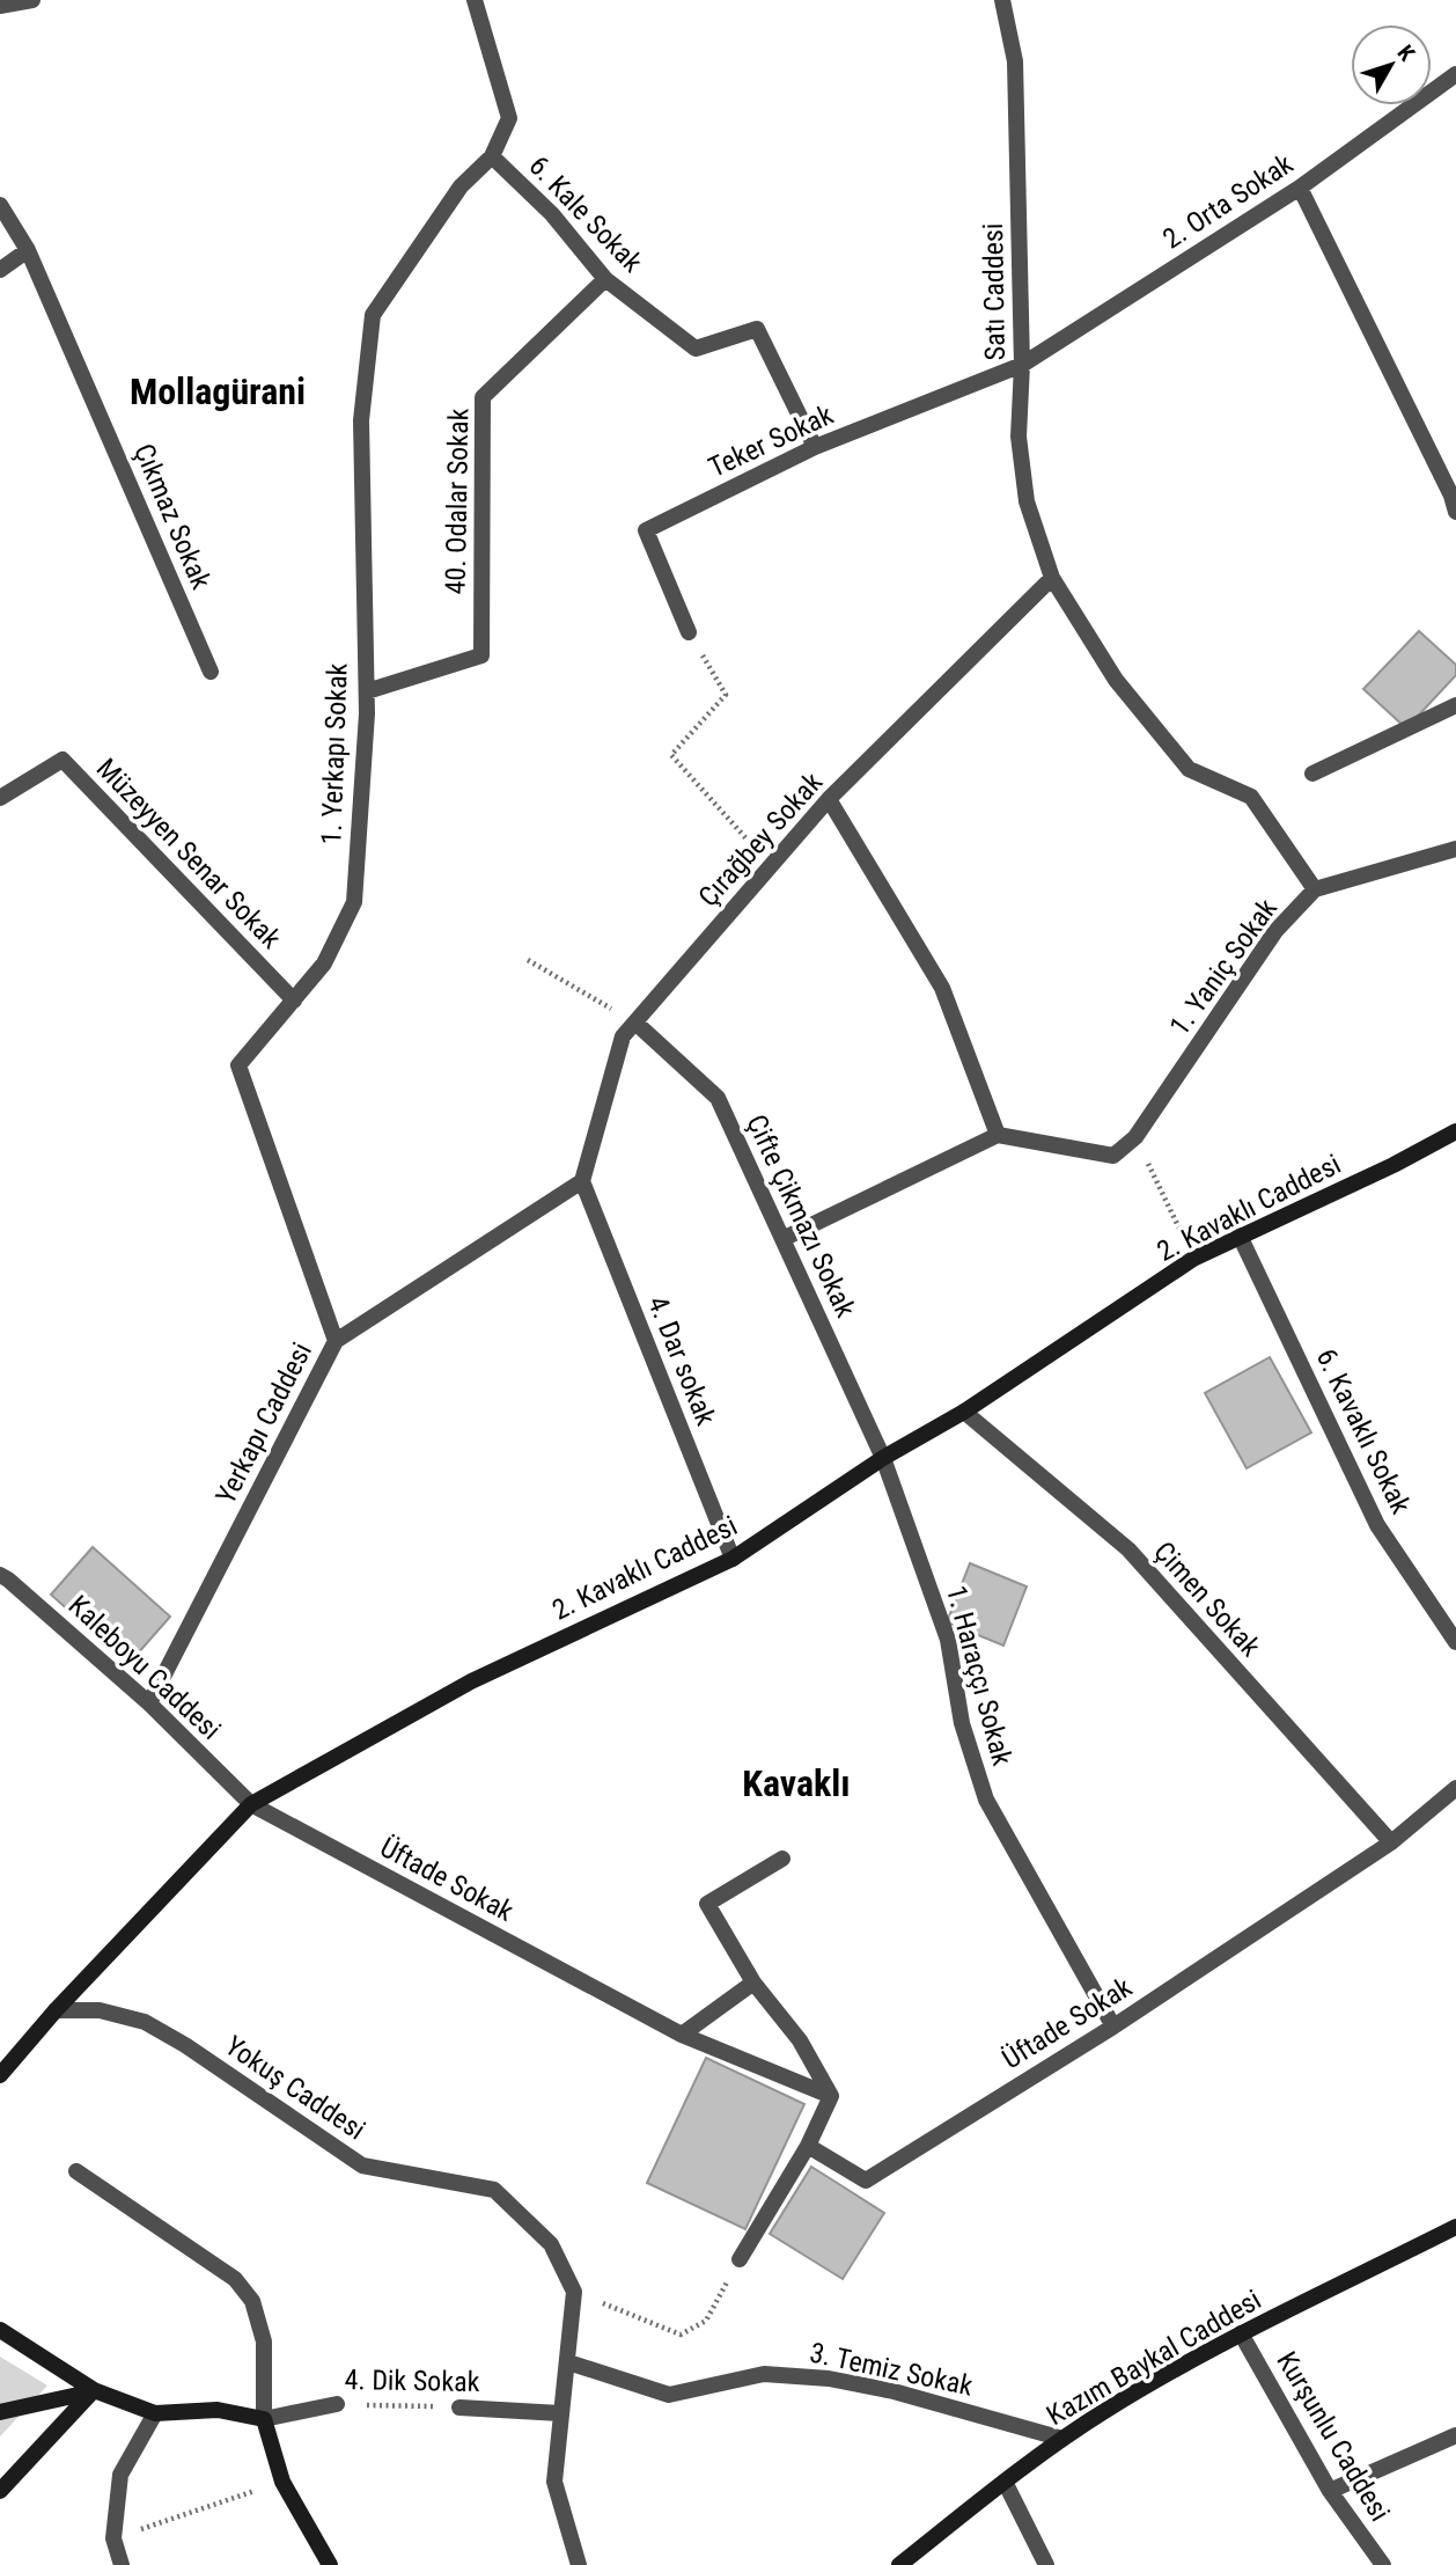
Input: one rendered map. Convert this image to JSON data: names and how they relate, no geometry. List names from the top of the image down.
{
  "streets": {
    "street": [
      "2. Orta Sokak",
      "6. Kale Sokak",
      "Satı Caddesi",
      "Teker Sokak",
      "40. Odalar Sokak",
      "Çıkmaz Sokak",
      "1. Yerkapı Sokak",
      "Çırağbey Sokak",
      "Müzeyyen Senar Sokak",
      "1. Yaniç Sokak",
      "2. Kavaklı Caddesi",
      "Çifte Çikmazı Sokak",
      "4. Dar sokak",
      "Yerkapı Caddesi",
      "6. Kavaklı Sokak",
      "Çimen Sokak",
      "Kaleboyu Caddesi",
      "1. Haraççı Sokak",
      "Üftade Sokak",
      "Yokuş Caddesi",
      "Kazım Baykal Caddesi",
      "3. Temiz Sokak",
      "4. Dik Sokak",
      "Kurşunlu Caddesi"
    ]
  },
  "crossings": [
    ["2. Orta Sokak", "Satı Caddesi"],
    ["2. Orta Sokak", "Teker Sokak"],
    ["6. Kale Sokak", "Teker Sokak"],
    ["6. Kale Sokak", "40. Odalar Sokak"],
    ["6. Kale Sokak", "1. Yerkapı Sokak"],
    ["Satı Caddesi", "Teker Sokak"],
    ["Satı Caddesi", "Çırağbey Sokak"],
    ["Satı Caddesi", "1. Yaniç Sokak"],
    ["40. Odalar Sokak", "1. Yerkapı Sokak"],
    ["1. Yerkapı Sokak", "Müzeyyen Senar Sokak"],
    ["1. Yerkapı Sokak", "Yerkapı Caddesi"],
    ["Çırağbey Sokak", "Çifte Çikmazı Sokak"],
    ["Çırağbey Sokak", "4. Dar sokak"],
    ["Çırağbey Sokak", "Yerkapı Caddesi"],
    ["2. Kavaklı Caddesi", "Çifte Çikmazı Sokak"],
    ["2. Kavaklı Caddesi", "4. Dar sokak"],
    ["2. Kavaklı Caddesi", "6. Kavaklı Sokak"],
    ["2. Kavaklı Caddesi", "Çimen Sokak"],
    ["2. Kavaklı Caddesi", "Kaleboyu Caddesi"],
    ["2. Kavaklı Caddesi", "1. Haraççı Sokak"],
    ["2. Kavaklı Caddesi", "Üftade Sokak"],
    ["2. Kavaklı Caddesi", "Yokuş Caddesi"],
    ["Çifte Çikmazı Sokak", "1. Haraççı Sokak"],
    ["4. Dar sokak", "Yerkapı Caddesi"],
    ["Yerkapı Caddesi", "Kaleboyu Caddesi"],
    ["Çimen Sokak", "Üftade Sokak"],
    ["Kaleboyu Caddesi", "Üftade Sokak"],
    ["1. Haraççı Sokak", "Üftade Sokak"],
    ["Yokuş Caddesi", "3. Temiz Sokak"],
    ["Yokuş Caddesi", "4. Dik Sokak"],
    ["Kazım Baykal Caddesi", "3. Temiz Sokak"],
    ["Kazım Baykal Caddesi", "Kurşunlu Caddesi"]
  ],
  "districts": ["Mollagürani", "Kavaklı"],
  "north": "top right"
}
